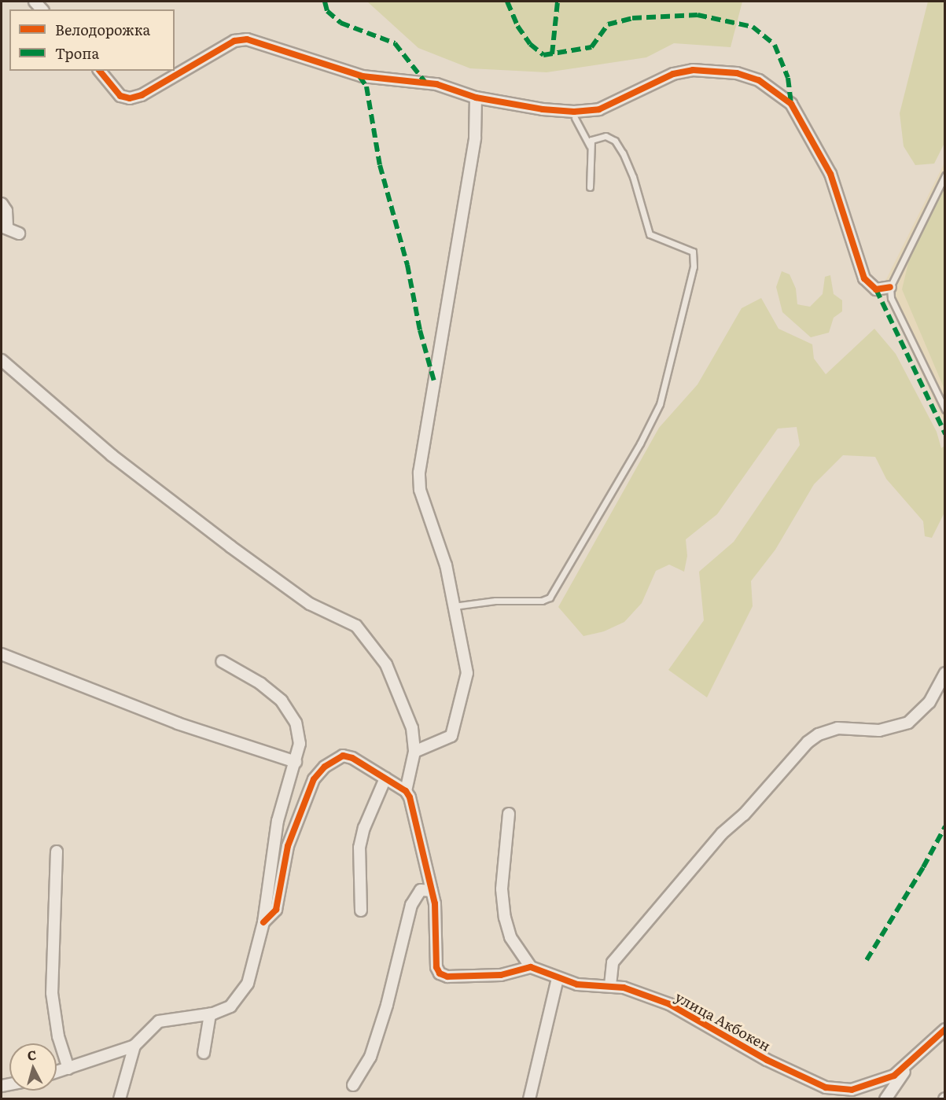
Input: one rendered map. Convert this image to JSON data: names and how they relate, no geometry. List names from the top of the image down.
{
  "streets": {
    "street": ["улица Акбокен"]
  },
  "legend": ["Велодорожка", "Тропа"],
  "north": "top"
}
